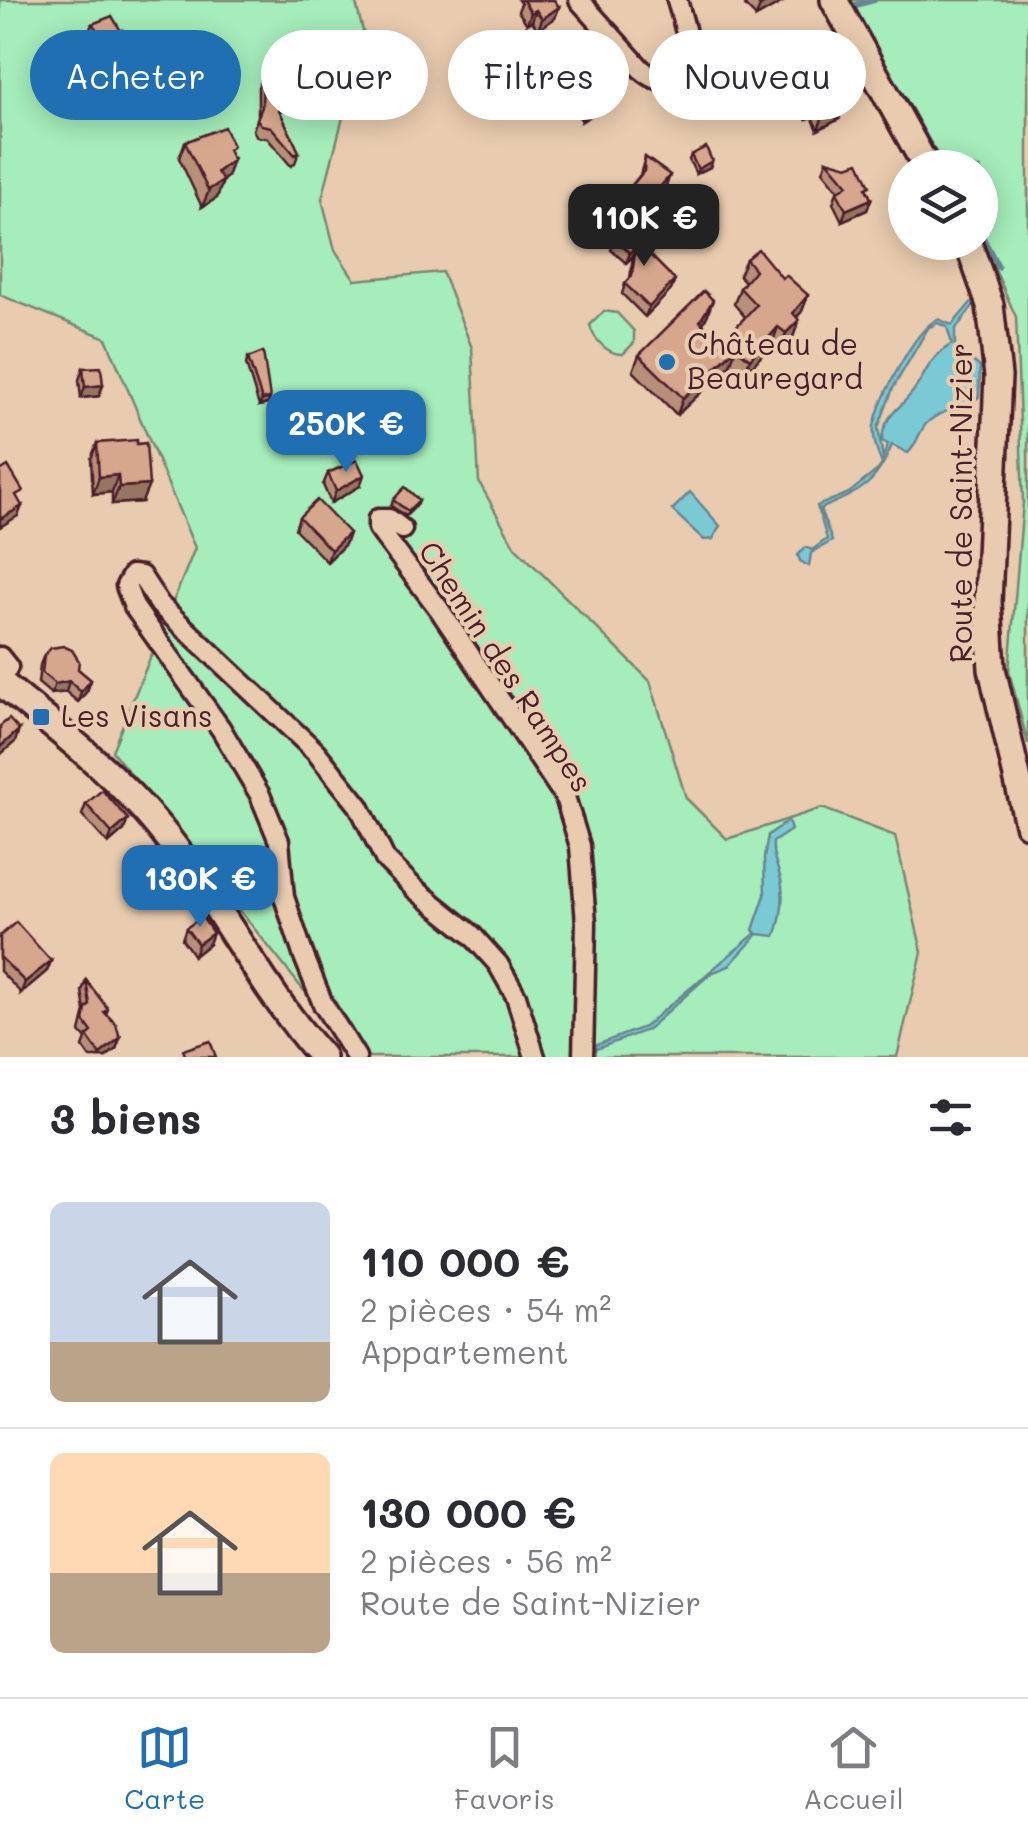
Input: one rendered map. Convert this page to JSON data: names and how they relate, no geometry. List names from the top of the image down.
{
  "streets": {
    "main road": ["Route de Saint-Nizier"],
    "street": ["Chemin des Rampes"]
  },
  "places": {
    "other": ["Château de Beauregard"],
    "transit": ["Les Visans"]
  },
  "page": {
    "chip": [
      "Acheter",
      "Louer",
      "Filtres",
      "Nouveau"
    ],
    "price": ["110K €", "250K €", "130K €"],
    "heading": "3 biens",
    "list": [
      {
        "name": "110 000 €",
        "note": "2 pièces · 54 m² · Appartement"
      },
      {
        "name": "130 000 €",
        "note": "2 pièces · 56 m² · Route de Saint-Nizier"
      }
    ],
    "tabs": ["Carte", "Favoris", "Accueil"]
  }
}
